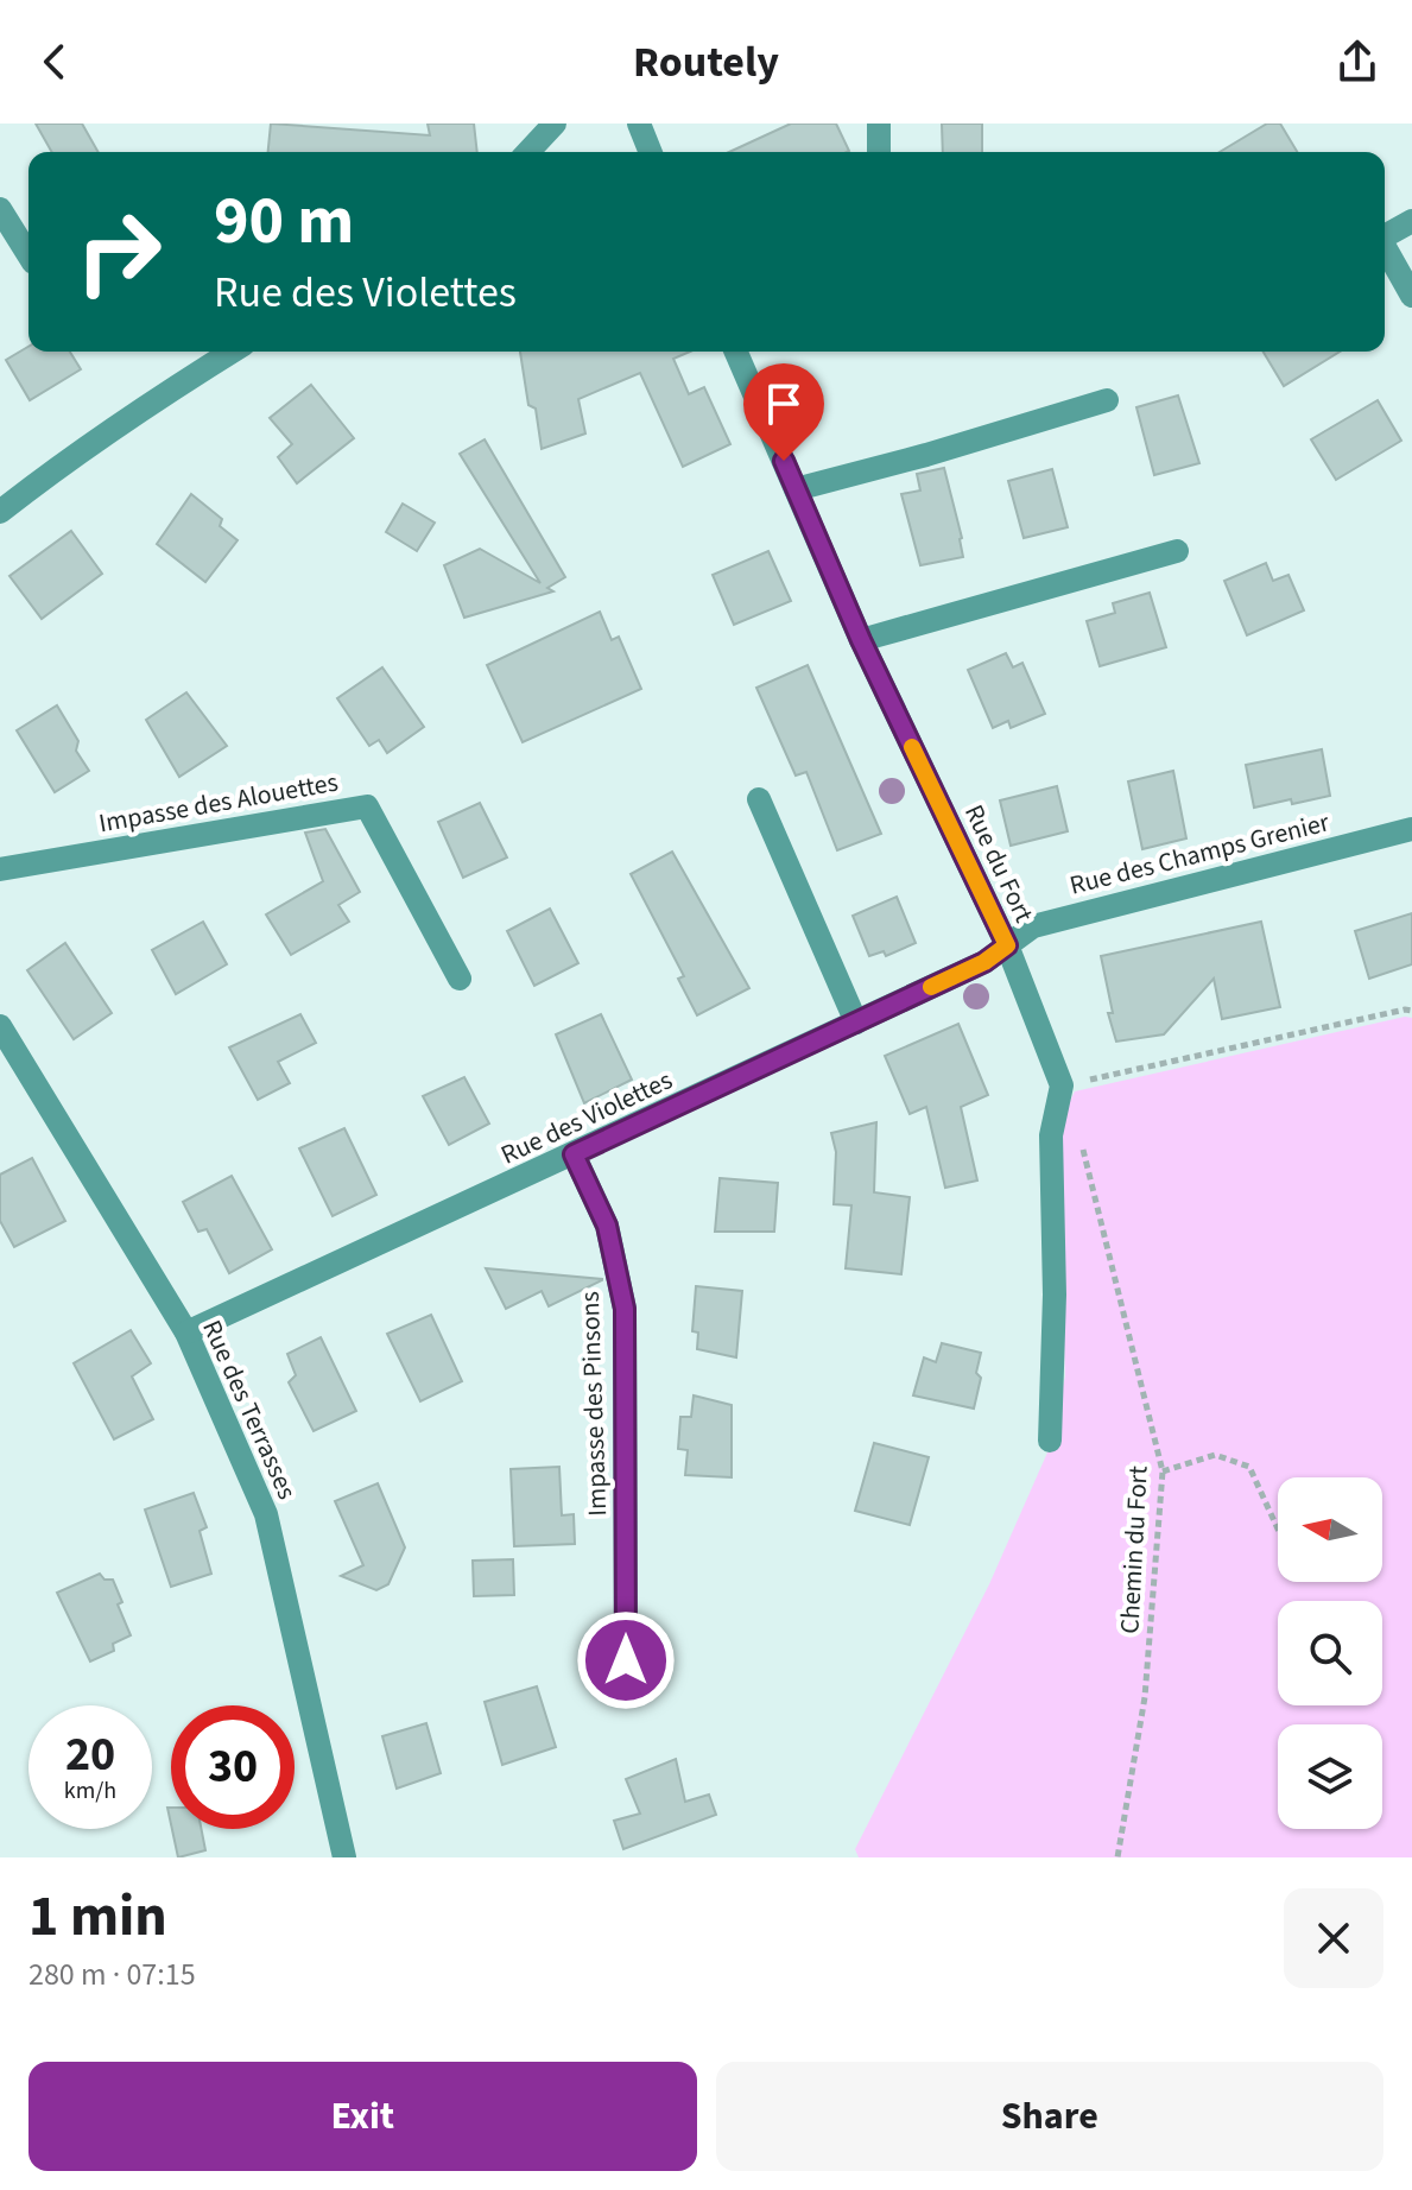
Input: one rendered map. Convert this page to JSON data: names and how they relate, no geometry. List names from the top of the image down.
{
  "streets": {
    "street": [
      "Impasse des Alouettes",
      "Rue des Champs Grenier",
      "Rue du Fort",
      "Rue des Violettes",
      "Impasse des Pinsons",
      "Rue des Terrasses"
    ],
    "path": ["Chemin du Fort"]
  },
  "crossings": [
    ["Rue des Champs Grenier", "Rue du Fort"],
    ["Rue des Champs Grenier", "Rue des Violettes"],
    ["Rue du Fort", "Rue des Violettes"],
    ["Rue des Violettes", "Impasse des Pinsons"],
    ["Rue des Violettes", "Rue des Terrasses"]
  ],
  "north": "left",
  "page": {
    "header": "Routely",
    "turn": ["90 m", "Rue des Violettes"],
    "speed": "20 km/h",
    "limit": "30",
    "heading": ["1 min", "280 m · 07:15"],
    "buttons": ["Exit", "Share"]
  }
}
